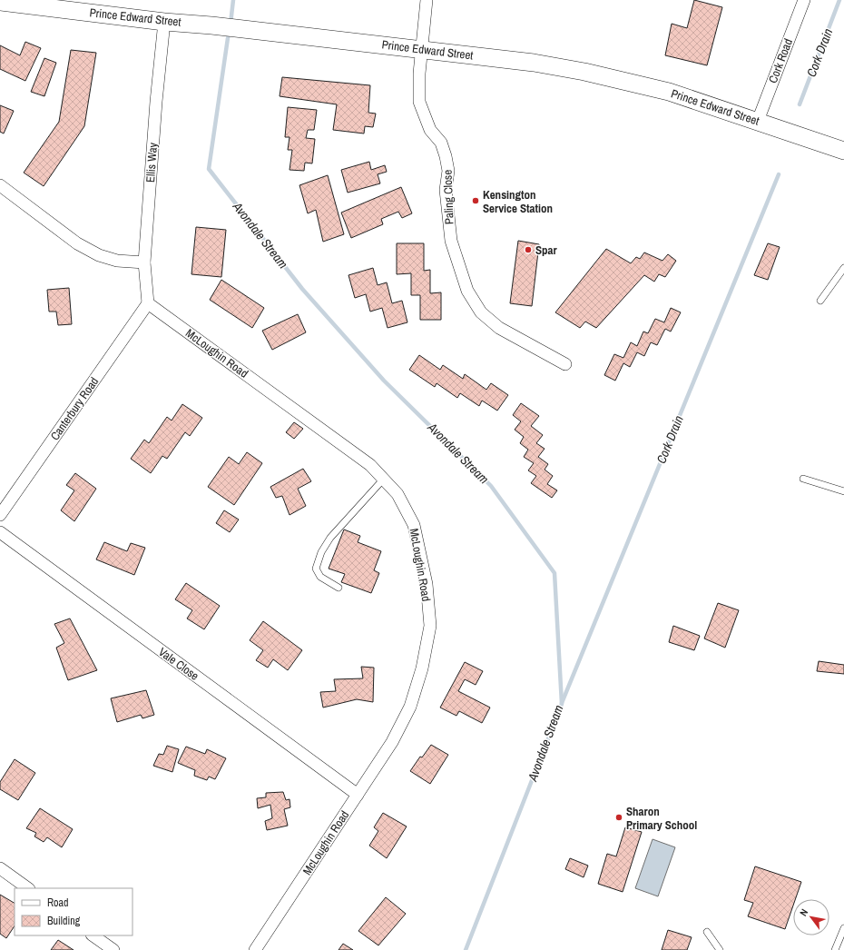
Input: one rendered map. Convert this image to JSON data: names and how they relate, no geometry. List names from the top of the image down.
{
  "streets": {
    "main road": ["Prince Edward Street"],
    "street": [
      "Cork Road",
      "Ellis Way",
      "Paling Close",
      "McLoughin Road",
      "Canterbury Road",
      "Vale Close"
    ]
  },
  "crossings": [
    ["Prince Edward Street", "Cork Road"],
    ["Prince Edward Street", "Ellis Way"],
    ["Prince Edward Street", "Paling Close"],
    ["Ellis Way", "McLoughin Road"],
    ["Ellis Way", "Canterbury Road"],
    ["McLoughin Road", "Canterbury Road"],
    ["McLoughin Road", "Vale Close"]
  ],
  "water": ["Cork Drain", "Avondale Stream"],
  "places": ["Kensington Service Station", "Spar", "Sharon Primary School"],
  "legend": ["Road", "Building"],
  "north": "top left"
}
